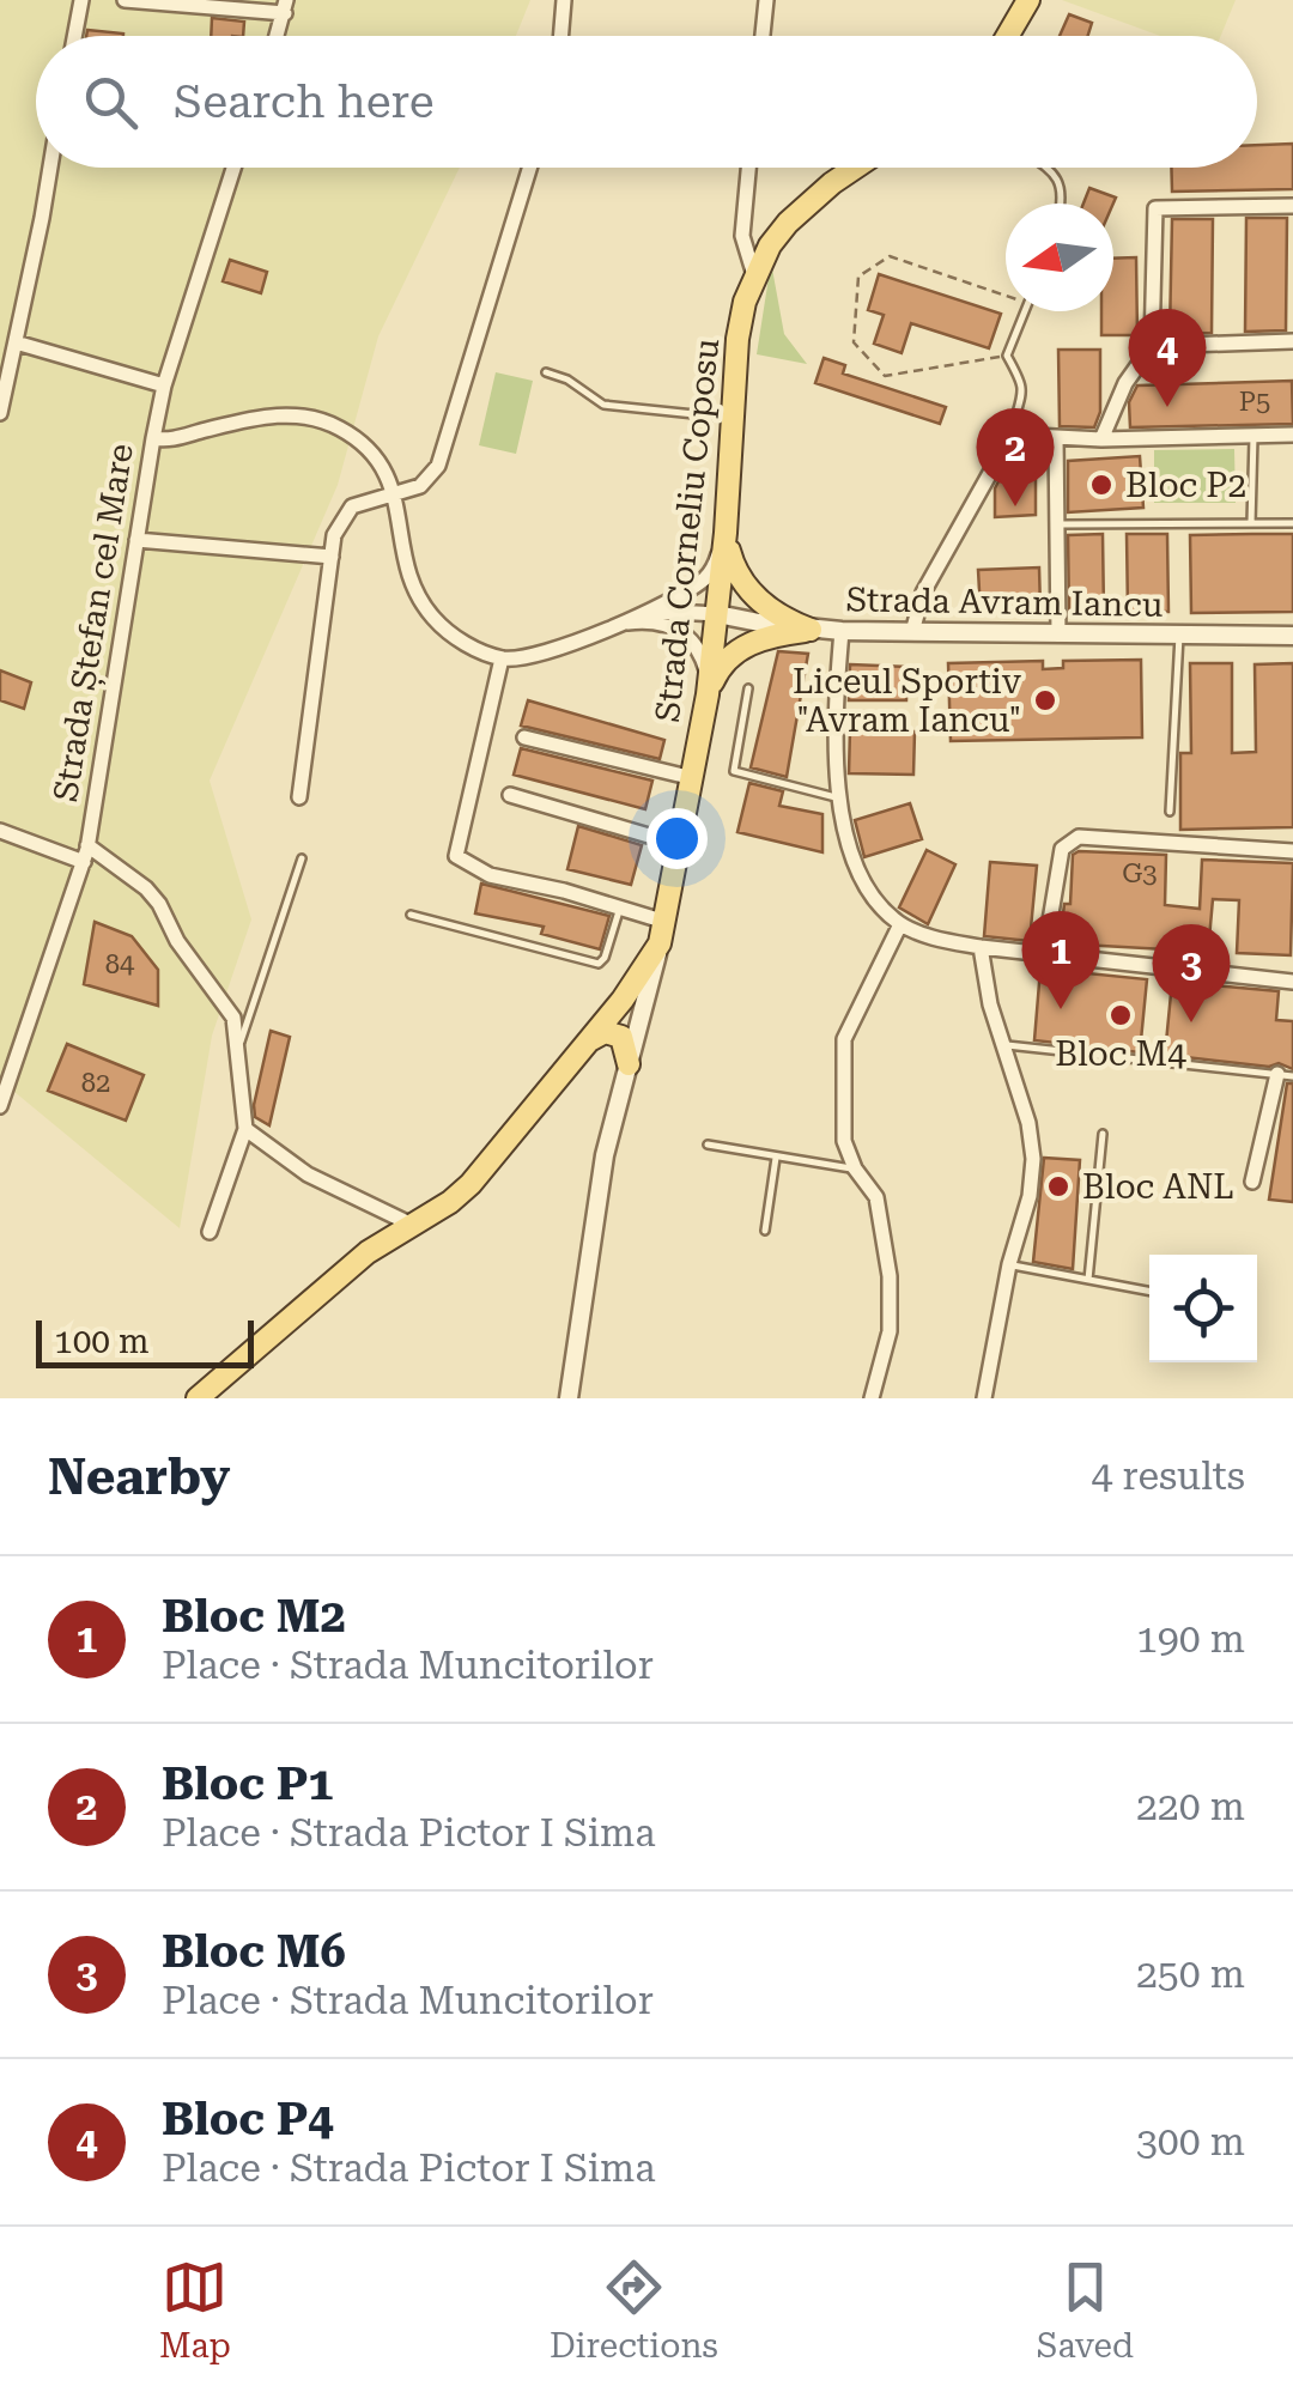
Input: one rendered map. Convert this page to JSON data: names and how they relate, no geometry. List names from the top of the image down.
{
  "streets": {
    "main road": ["Strada Corneliu Coposu"],
    "street": ["Strada Avram Iancu", "Strada Ștefan cel Mare"]
  },
  "crossings": [
    ["Strada Corneliu Coposu", "Strada Avram Iancu"]
  ],
  "places": [
    "Bloc P2",
    "Liceul Sportiv \"Avram Iancu\"",
    "Bloc M4",
    "Bloc ANL"
  ],
  "house_numbers": [
    "P5",
    "G3",
    "84",
    "82"
  ],
  "scale_bar": "100 m",
  "north": "left",
  "page": {
    "search": "Search here",
    "pins": [
      "4",
      "2",
      "1",
      "3"
    ],
    "scale": "100 m",
    "heading": ["Nearby", "4 results"],
    "list": [
      {
        "mark": "1",
        "name": "Bloc M2",
        "note": "Place · Strada Muncitorilor",
        "value": "190 m"
      },
      {
        "mark": "2",
        "name": "Bloc P1",
        "note": "Place · Strada Pictor I Sima",
        "value": "220 m"
      },
      {
        "mark": "3",
        "name": "Bloc M6",
        "note": "Place · Strada Muncitorilor",
        "value": "250 m"
      },
      {
        "mark": "4",
        "name": "Bloc P4",
        "note": "Place · Strada Pictor I Sima",
        "value": "300 m"
      }
    ],
    "nav": ["Map", "Directions", "Saved"]
  }
}
